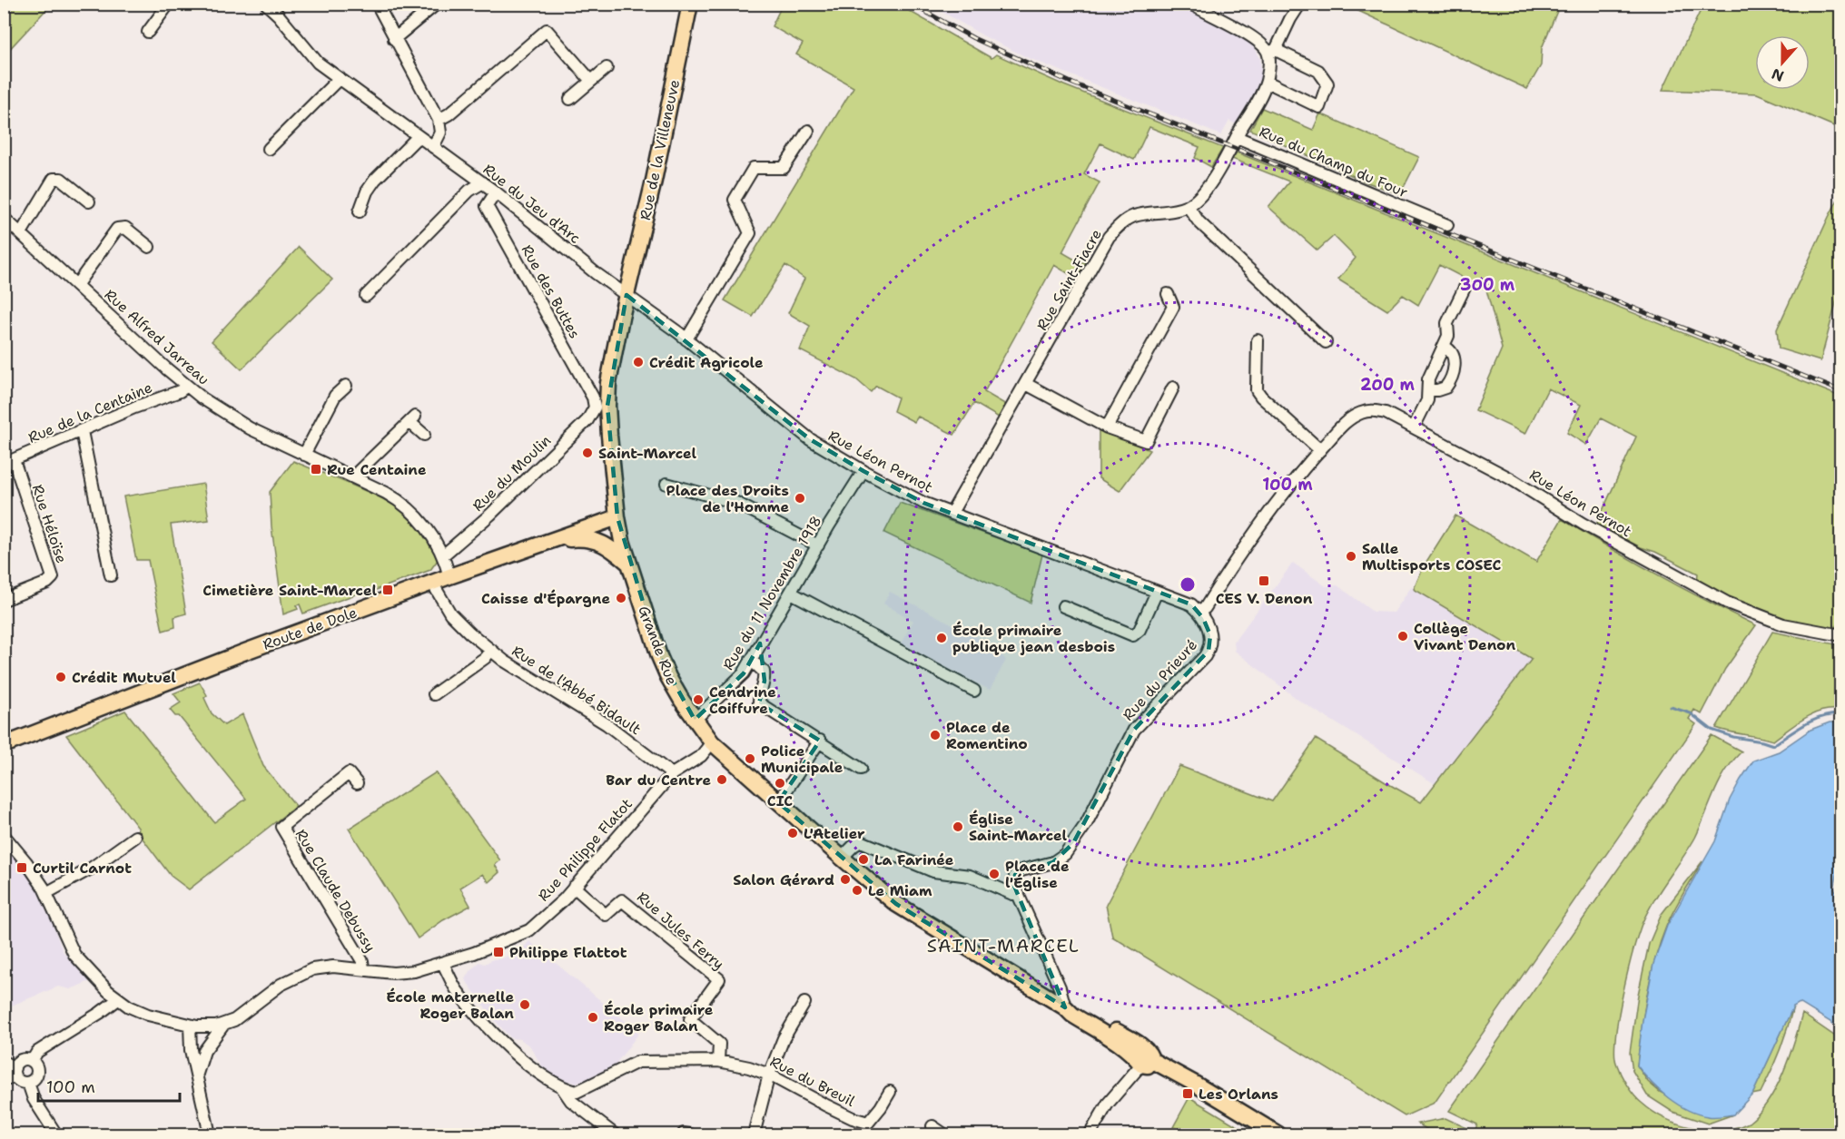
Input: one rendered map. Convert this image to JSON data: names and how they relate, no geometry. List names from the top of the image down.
{
  "streets": {
    "main road": ["Rue de la Villeneuve", "Route de Dole", "Grande Rue"],
    "street": [
      "Rue du Champ du Four",
      "Rue du Jeu d'Arc",
      "Rue Saint-Fiacre",
      "Rue des Buttes",
      "Rue Alfred Jarreau",
      "Rue de la Centaine",
      "Rue Léon Pernot",
      "Rue du Moulin",
      "Rue Héloïse",
      "Rue du 11 Novembre 1918",
      "Rue du Prieuré",
      "Rue de l'Abbé Bidault",
      "Rue Philippe Flatot",
      "Rue Claude Debussy",
      "Rue Jules Ferry",
      "Rue du Breuil"
    ]
  },
  "crossings": [
    ["Rue de la Villeneuve", "Rue du Jeu d'Arc"],
    ["Rue de la Villeneuve", "Rue Léon Pernot"],
    ["Rue de la Villeneuve", "Grande Rue"],
    ["Rue du Jeu d'Arc", "Rue des Buttes"],
    ["Rue du Jeu d'Arc", "Rue Léon Pernot"],
    ["Rue du Jeu d'Arc", "Grande Rue"],
    ["Rue Saint-Fiacre", "Rue Léon Pernot"],
    ["Rue des Buttes", "Rue du Moulin"],
    ["Rue Alfred Jarreau", "Rue de la Centaine"],
    ["Rue Alfred Jarreau", "Rue du Moulin"],
    ["Rue Alfred Jarreau", "Route de Dole"],
    ["Rue de la Centaine", "Rue Héloïse"],
    ["Rue Léon Pernot", "Rue du 11 Novembre 1918"],
    ["Rue Léon Pernot", "Grande Rue"],
    ["Rue Léon Pernot", "Rue du Prieuré"],
    ["Rue du 11 Novembre 1918", "Grande Rue"],
    ["Route de Dole", "Grande Rue"],
    ["Route de Dole", "Rue de l'Abbé Bidault"],
    ["Grande Rue", "Rue Philippe Flatot"],
    ["Rue de l'Abbé Bidault", "Rue Philippe Flatot"],
    ["Rue Philippe Flatot", "Rue Claude Debussy"],
    ["Rue Philippe Flatot", "Rue Jules Ferry"],
    ["Rue Jules Ferry", "Rue du Breuil"]
  ],
  "districts": ["SAINT-MARCEL"],
  "places": {
    "other": [
      "Crédit Agricole",
      "Saint-Marcel",
      "Place des Droits de l'Homme",
      "Salle Multisports COSEC",
      "Caisse d'Épargne",
      "Collège Vivant Denon",
      "École primaire publique jean desbois",
      "Crédit Mutuel",
      "Cendrine Coiffure",
      "Place de Romentino",
      "Police Municipale",
      "Bar du Centre",
      "CIC",
      "Église Saint-Marcel",
      "L'Atelier",
      "La Farinée",
      "Place de l'Église",
      "Salon Gérard",
      "Le Miam",
      "École maternelle Roger Balan",
      "École primaire Roger Balan"
    ],
    "transit": [
      "Rue Centaine",
      "CES V. Denon",
      "Cimetière Saint-Marcel",
      "Curtil Carnot",
      "Philippe Flattot",
      "Les Orlans"
    ]
  },
  "scale_bar": "100 m",
  "north": "bottom",
  "rings": ["300 m", "200 m", "100 m"]
}
